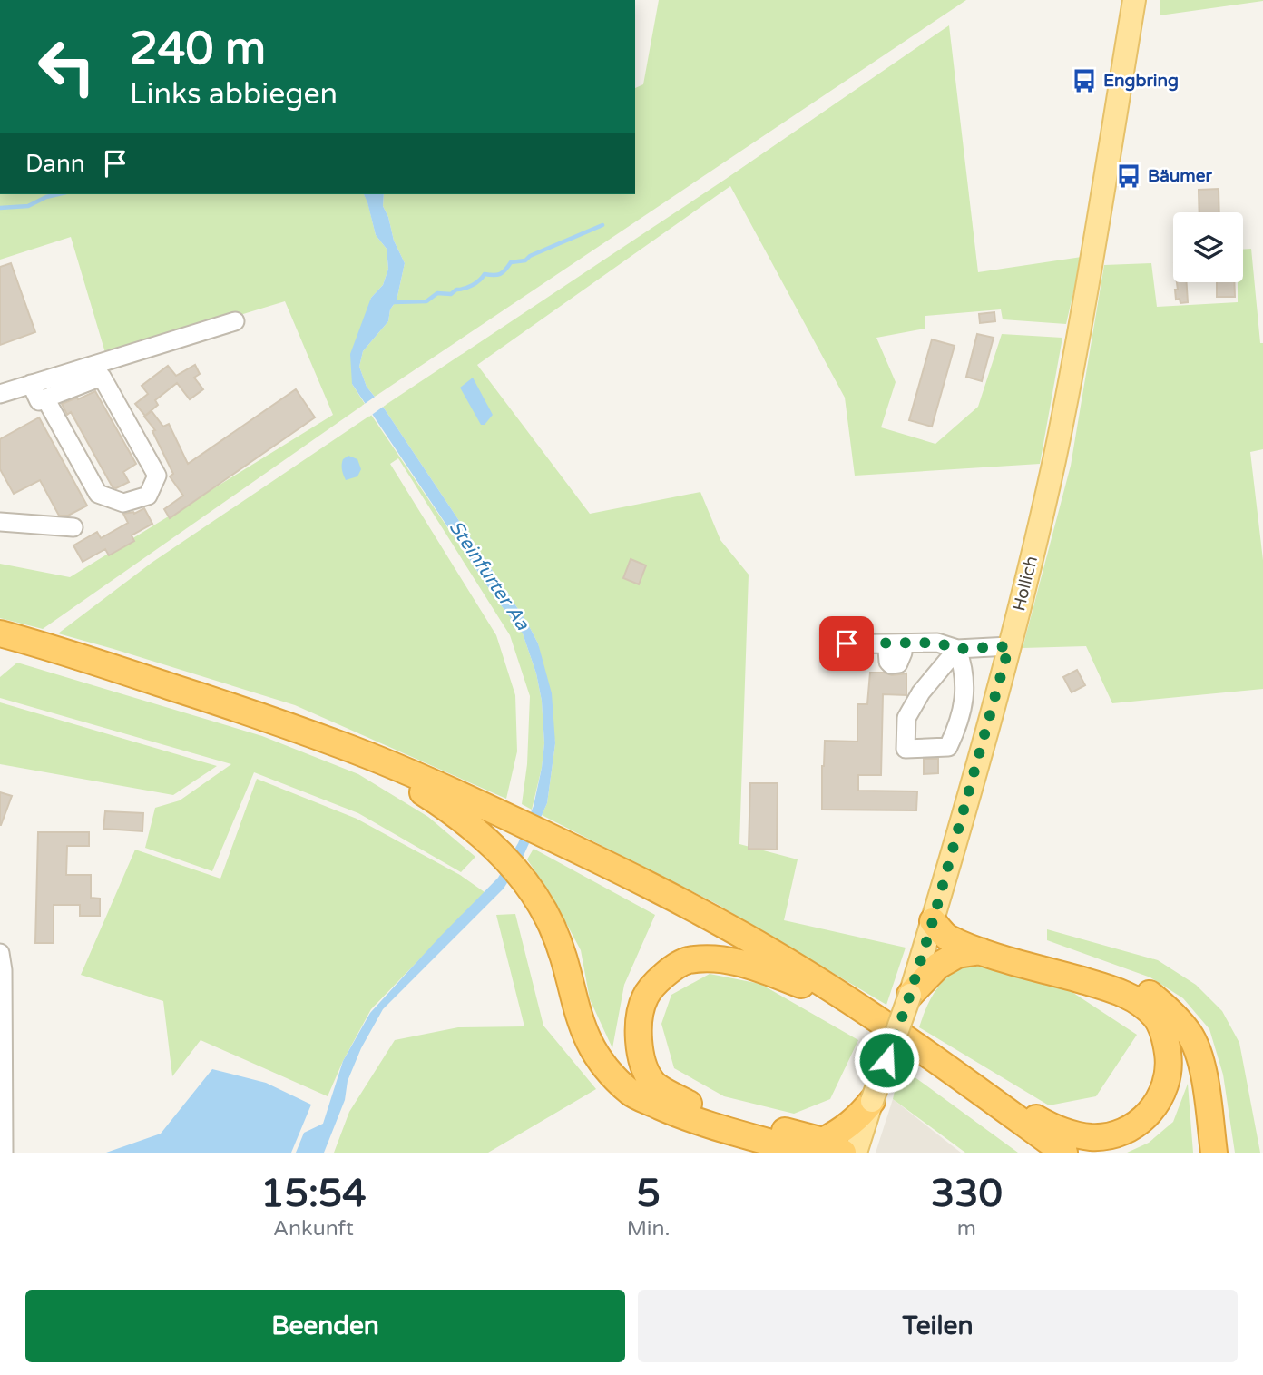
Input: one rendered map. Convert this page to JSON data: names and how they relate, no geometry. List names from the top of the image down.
{
  "streets": {
    "main road": ["Hollich"]
  },
  "water": ["Steinfurter Aa"],
  "places": {
    "bus stop": ["Engbring", "Bäumer"]
  },
  "page": {
    "turn": ["240 m", "Links abbiegen"],
    "then": "Dann",
    "eta": [
      "15:54",
      "Ankunft",
      "5",
      "Min.",
      "330",
      "m"
    ],
    "buttons": ["Beenden", "Teilen"]
  }
}
